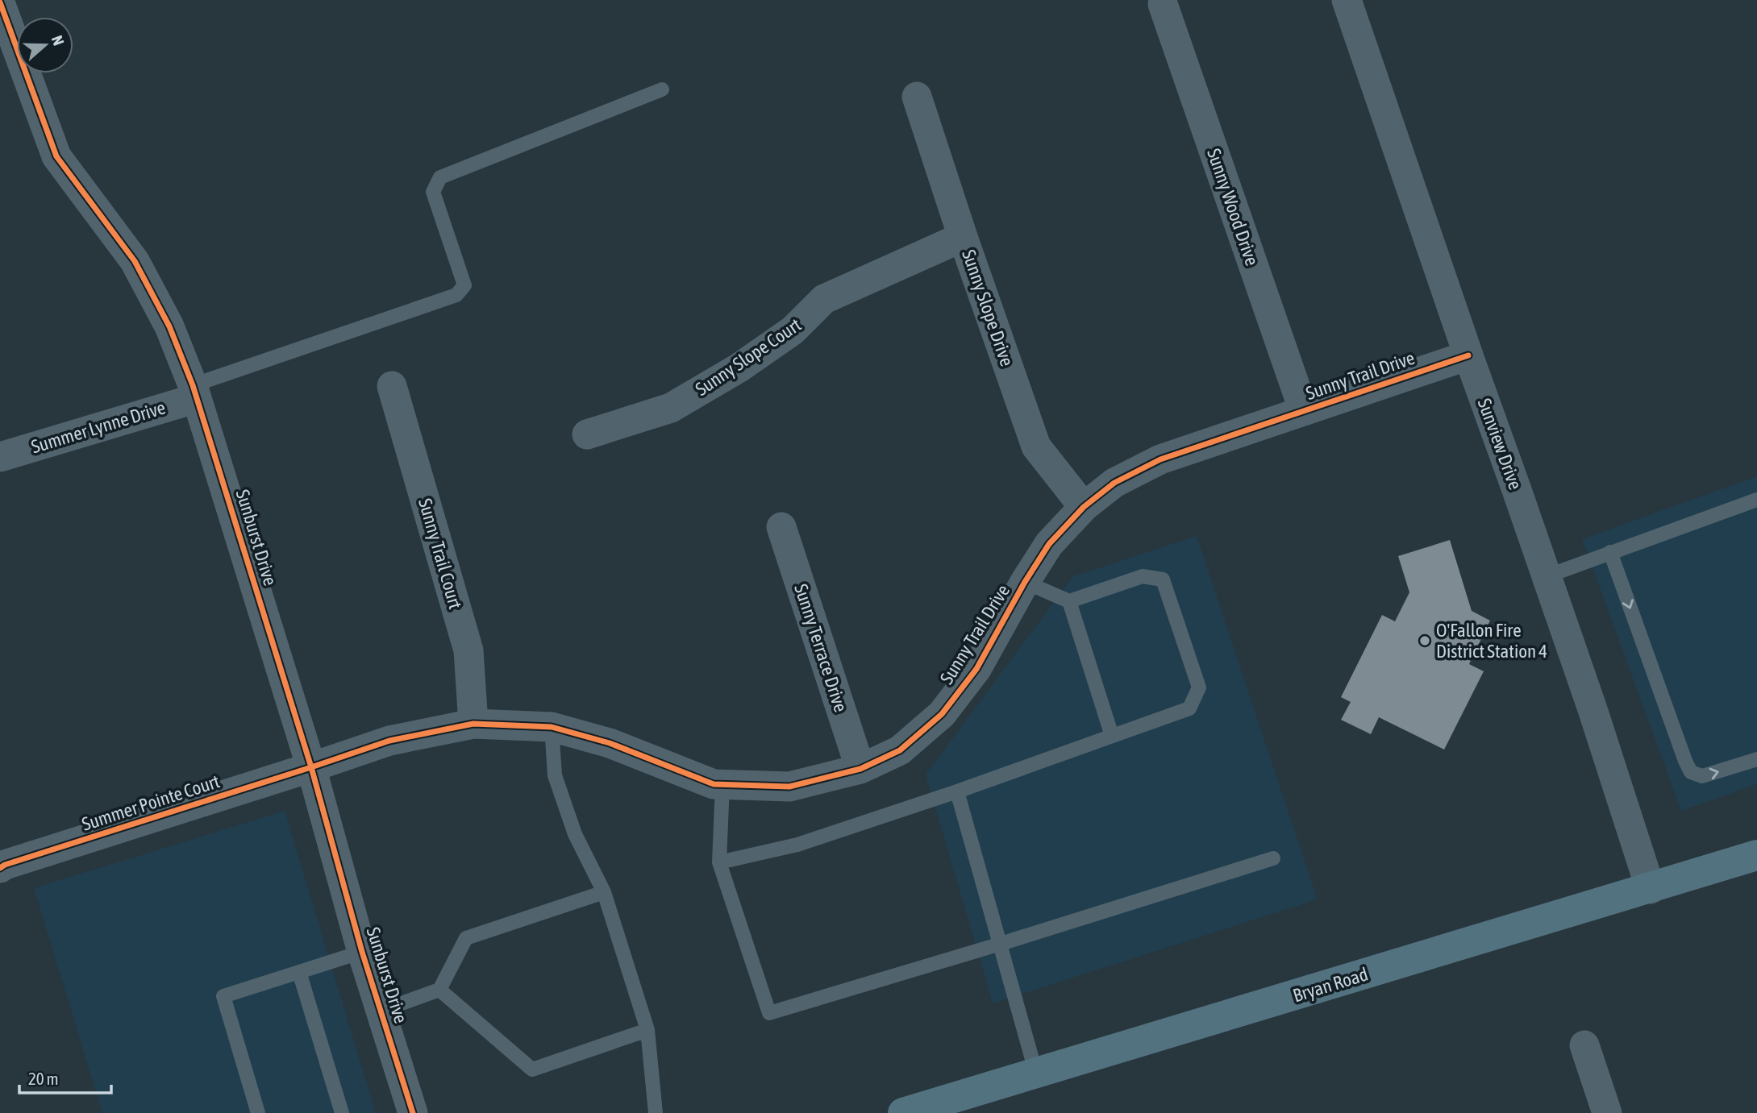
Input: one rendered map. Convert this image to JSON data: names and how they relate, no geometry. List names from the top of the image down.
{
  "streets": {
    "main road": ["Bryan Road"],
    "street": [
      "Sunny Wood Drive",
      "Sunny Slope Drive",
      "Sunny Slope Court",
      "Sunny Trail Drive",
      "Summer Lynne Drive",
      "Sunview Drive",
      "Sunburst Drive",
      "Sunny Trail Court",
      "Sunny Terrace Drive",
      "Summer Pointe Court"
    ]
  },
  "crossings": [
    ["Sunny Wood Drive", "Sunny Trail Drive"],
    ["Sunny Slope Drive", "Sunny Slope Court"],
    ["Sunny Slope Drive", "Sunny Trail Drive"],
    ["Sunny Trail Drive", "Sunview Drive"],
    ["Sunny Trail Drive", "Sunburst Drive"],
    ["Sunny Trail Drive", "Sunny Trail Court"],
    ["Sunny Trail Drive", "Sunny Terrace Drive"],
    ["Sunny Trail Drive", "Summer Pointe Court"],
    ["Summer Lynne Drive", "Sunburst Drive"],
    ["Sunview Drive", "Bryan Road"],
    ["Sunburst Drive", "Summer Pointe Court"]
  ],
  "places": ["O'Fallon Fire District Station 4"],
  "scale_bar": "20 m",
  "north": "right"
}
